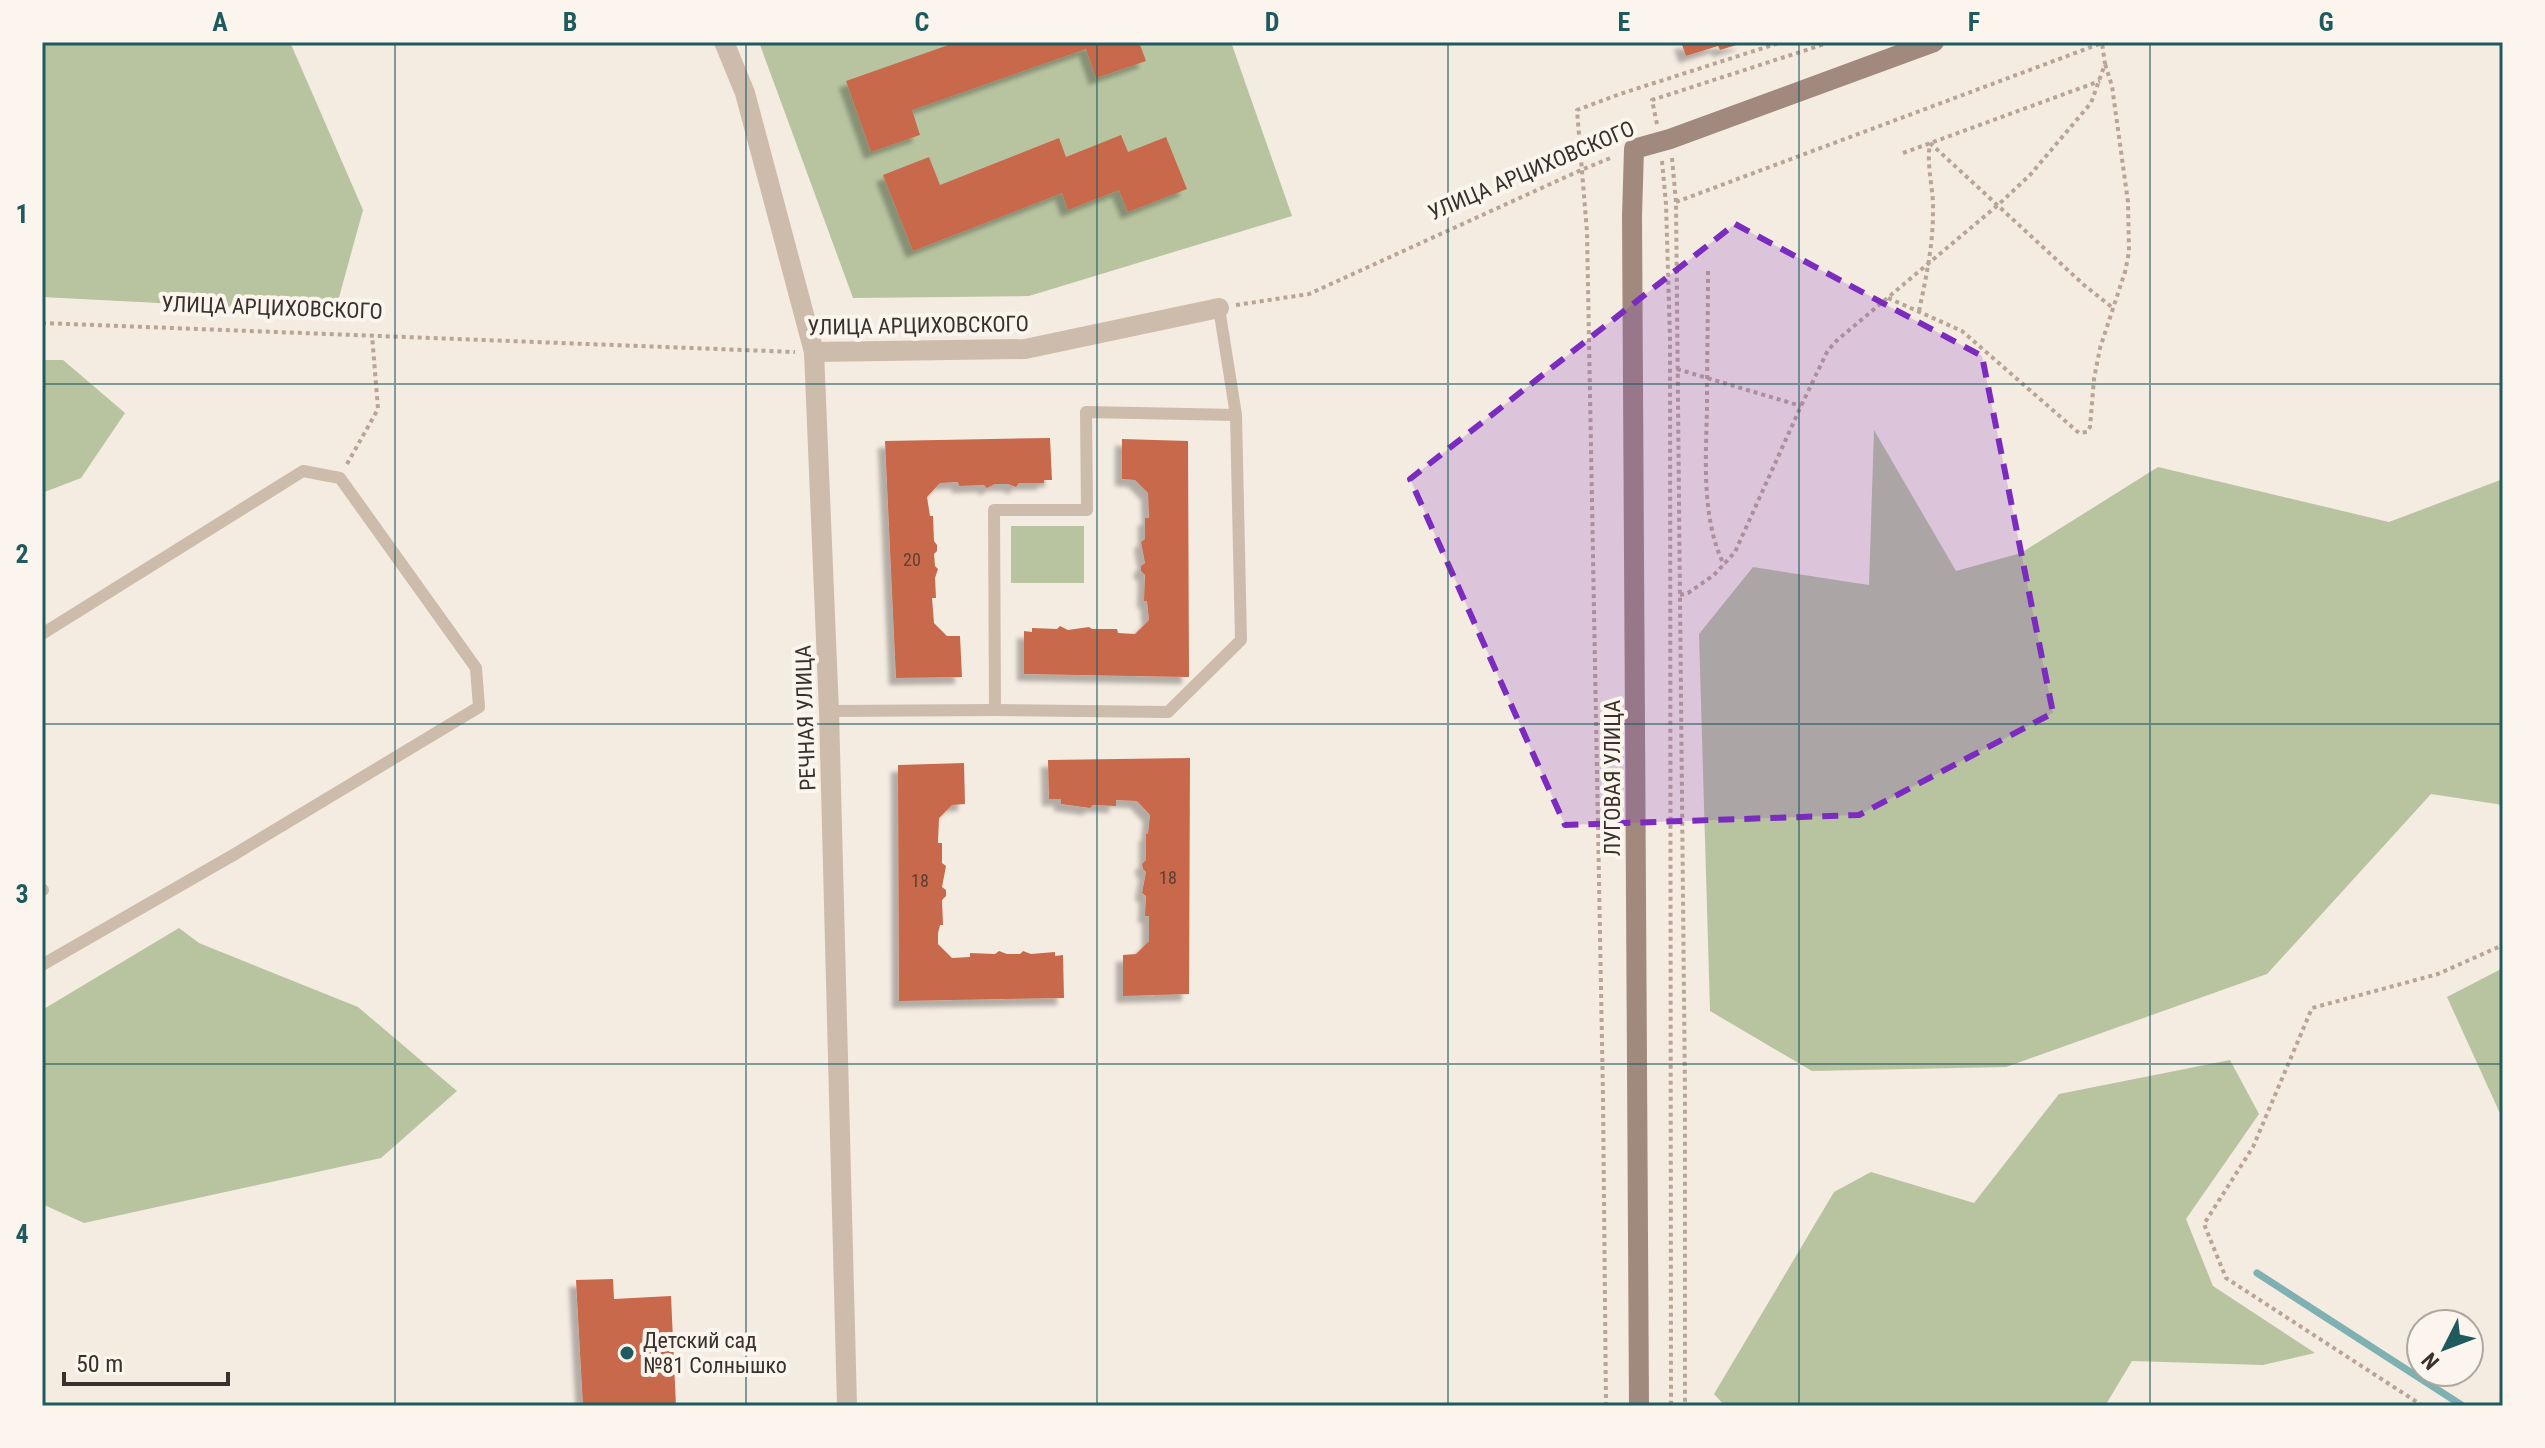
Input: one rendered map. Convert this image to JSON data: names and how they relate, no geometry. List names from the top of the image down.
{
  "streets": {
    "street": ["УЛИЦА АРЦИХОВСКОГО", "РЕЧНАЯ УЛИЦА", "ЛУГОВАЯ УЛИЦА"]
  },
  "crossings": [
    ["УЛИЦА АРЦИХОВСКОГО", "РЕЧНАЯ УЛИЦА"],
    ["УЛИЦА АРЦИХОВСКОГО", "ЛУГОВАЯ УЛИЦА"]
  ],
  "places": ["Детский сад №81 Солнышко"],
  "house_numbers": ["20", "18", "18"],
  "scale_bar": "50 m",
  "north": "bottom left",
  "grid": {
    "columns": [
      "A",
      "B",
      "C",
      "D",
      "E",
      "F",
      "G"
    ],
    "rows": [
      "1",
      "2",
      "3",
      "4"
    ]
  }
}
